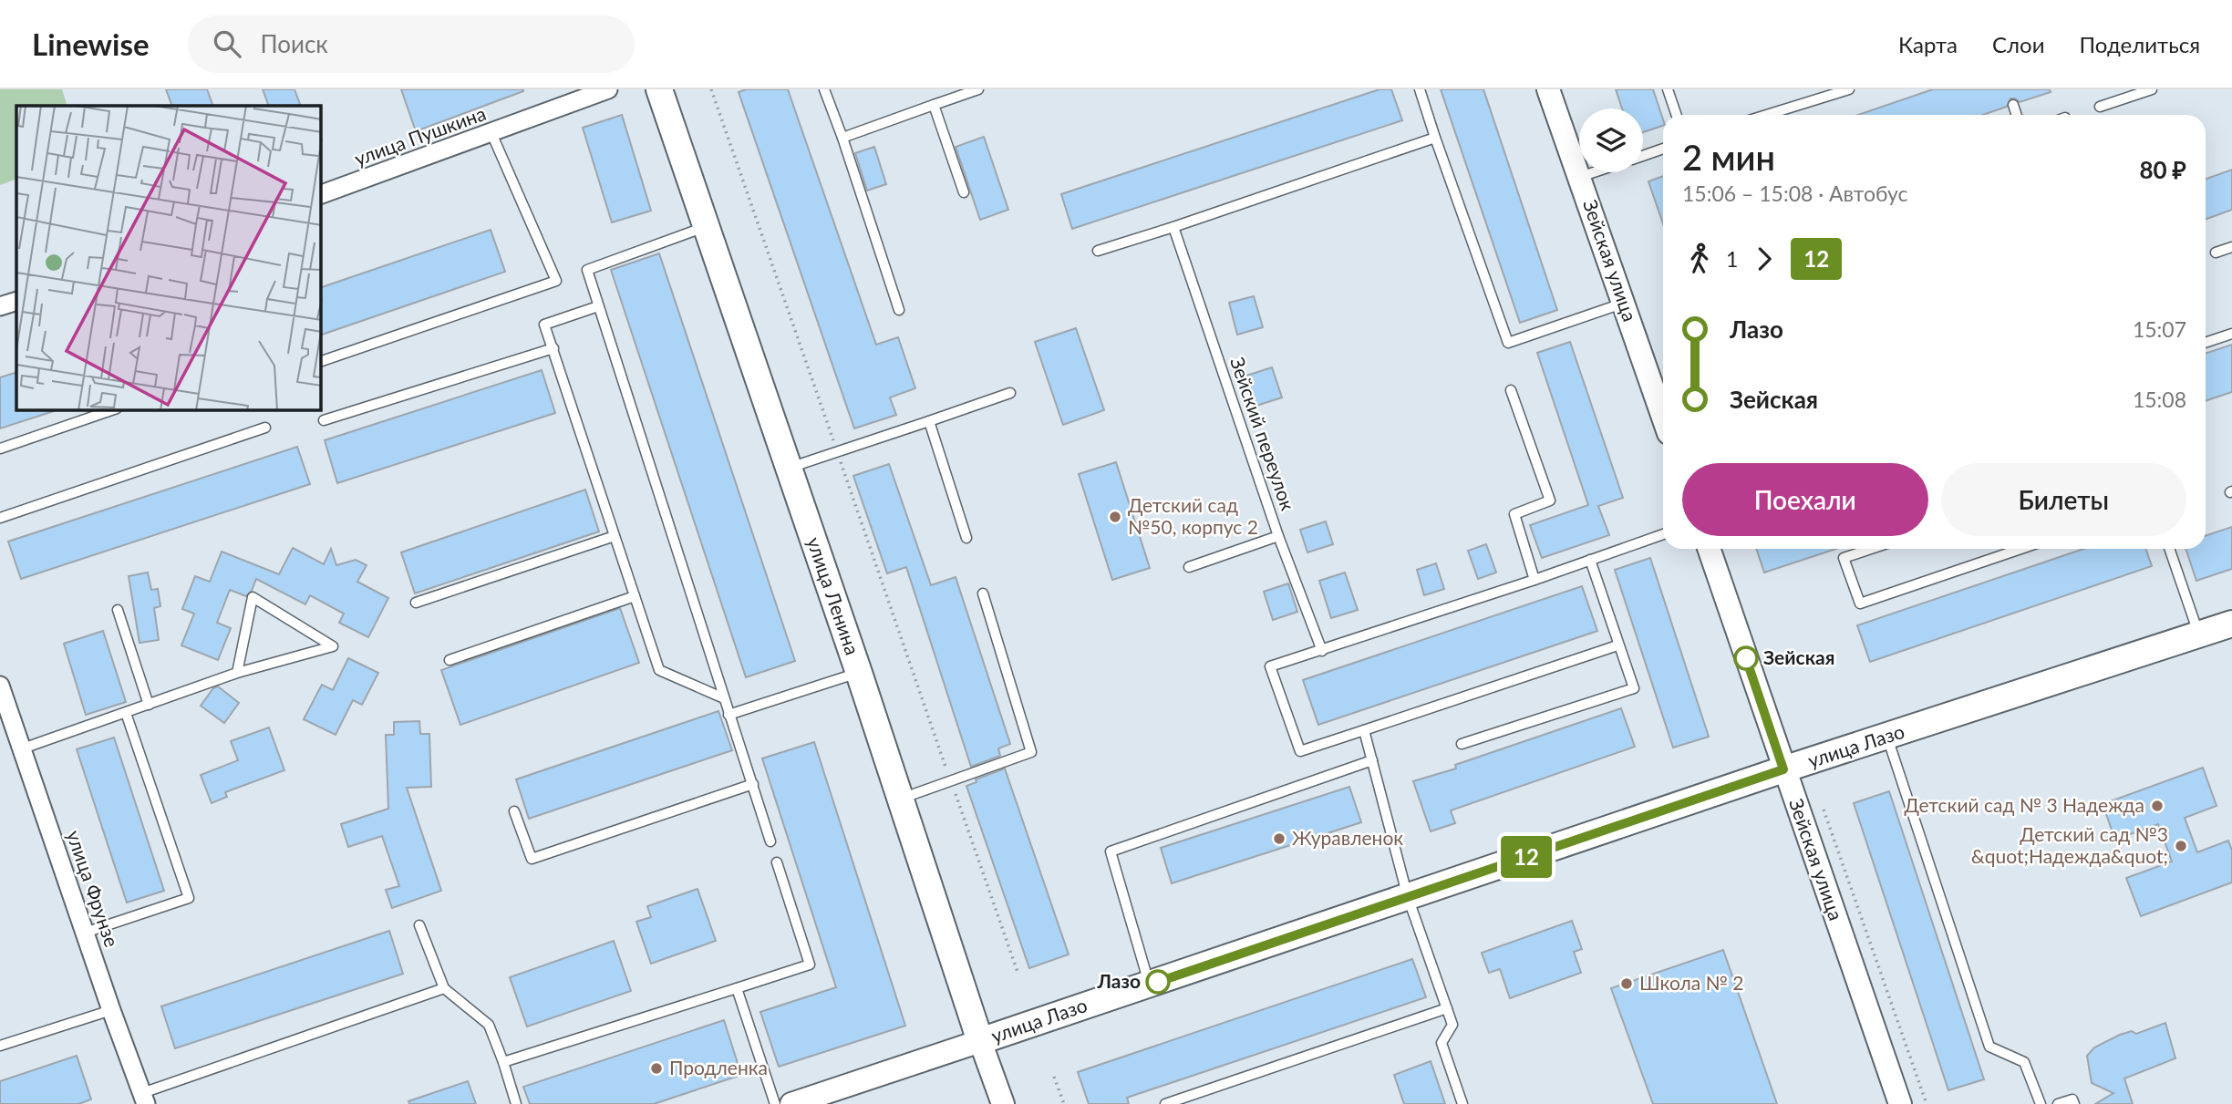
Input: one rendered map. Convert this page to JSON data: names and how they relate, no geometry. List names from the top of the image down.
{
  "streets": {
    "main road": ["улица Ленина", "улица Лазо"],
    "street": ["улица Пушкина", "Зейская улица", "улица Фрунзе"],
    "lane": ["Зейский переулок"]
  },
  "crossings": [
    ["Зейская улица", "улица Лазо"],
    ["улица Ленина", "улица Лазо"]
  ],
  "places": [
    "Детский сад №50, корпус 2",
    "Зейская",
    "Детский сад № 3 Надежда",
    "Журавленок",
    "Детский сад №3 &quot;Надежда&quot;",
    "Лазо",
    "Школа № 2",
    "Продленка"
  ],
  "lines": ["bus line 12"],
  "page": {
    "header": "Linewise",
    "search": "Поиск",
    "nav": ["Карта", "Слои", "Поделиться"],
    "on_map": "12",
    "heading": ["2 мин", "15:06 – 15:08 · Автобус", "80 ₽"],
    "legs": ["1", "12"],
    "list": [
      {
        "name": "Лазо",
        "value": "15:07"
      },
      {
        "name": "Зейская",
        "value": "15:08"
      }
    ],
    "buttons": ["Поехали", "Билеты"]
  }
}
